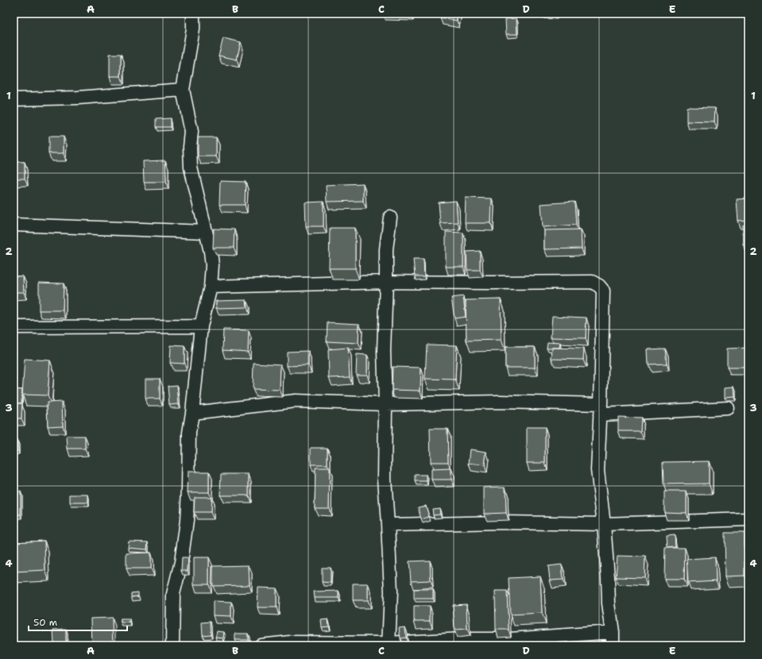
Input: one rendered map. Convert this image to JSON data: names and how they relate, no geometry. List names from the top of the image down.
{
  "scale_bar": "50 m",
  "grid": {
    "columns": [
      "A",
      "B",
      "C",
      "D",
      "E"
    ],
    "rows": [
      "1",
      "2",
      "3",
      "4"
    ]
  }
}
